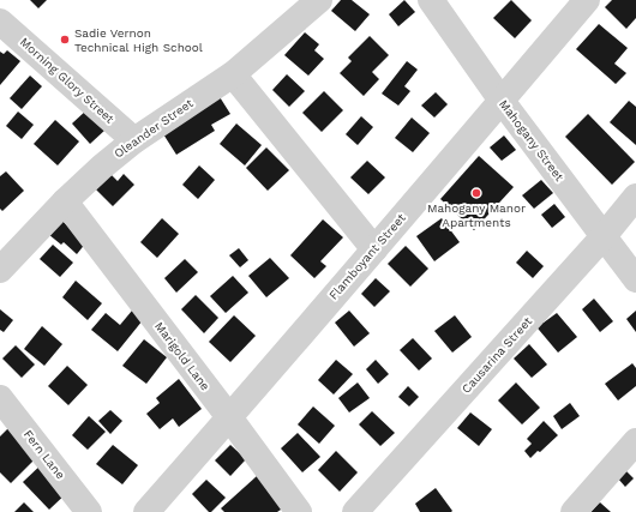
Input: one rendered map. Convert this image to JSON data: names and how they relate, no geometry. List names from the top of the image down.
{
  "streets": {
    "street": [
      "Morning Glory Street",
      "Oleander Street",
      "Mahogany Street",
      "Flamboyant Street",
      "Causarina Street",
      "Marigold Lane",
      "Fern Lane"
    ]
  },
  "crossings": [
    ["Morning Glory Street", "Oleander Street"],
    ["Oleander Street", "Marigold Lane"],
    ["Mahogany Street", "Flamboyant Street"],
    ["Mahogany Street", "Causarina Street"],
    ["Flamboyant Street", "Marigold Lane"]
  ],
  "places": ["Sadie Vernon Technical High School", "Mahogany Manor Apartments"]
}
